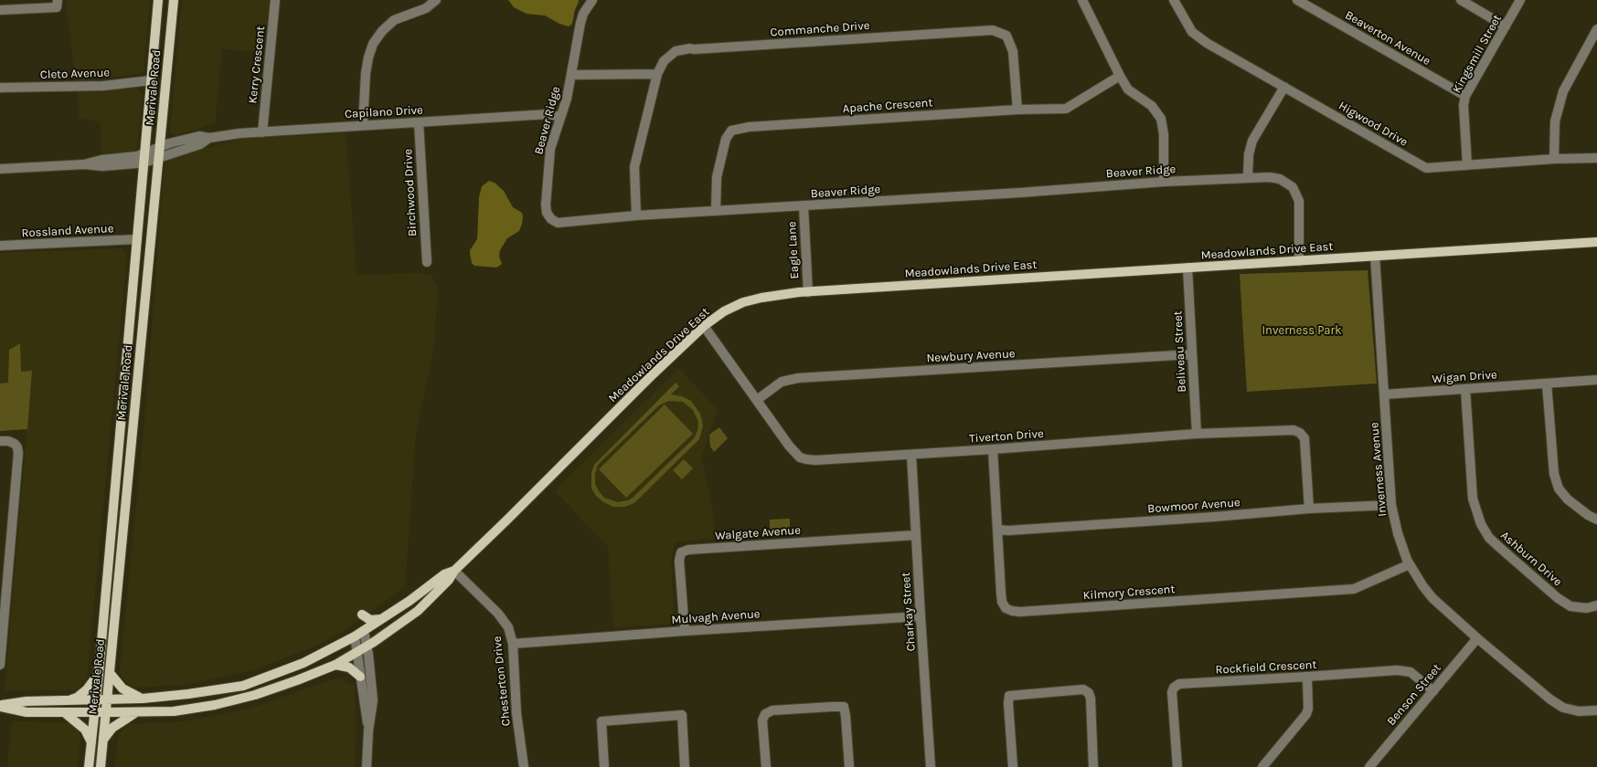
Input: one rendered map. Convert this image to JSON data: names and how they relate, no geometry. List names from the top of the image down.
{
  "streets": {
    "main road": ["Merivale Road", "Meadowlands Drive East"],
    "street": [
      "Commanche Drive",
      "Beaverton Avenue",
      "Kingsmill Street",
      "Kerry Crescent",
      "Cleto Avenue",
      "Apache Crescent",
      "Capilano Drive",
      "Beaver Ridge",
      "Higwood Drive",
      "Birchwood Drive",
      "Rossland Avenue",
      "Eagle Lane",
      "Beliveau Street",
      "Newbury Avenue",
      "Wigan Drive",
      "Tiverton Drive",
      "Inverness Avenue",
      "Bowmoor Avenue",
      "Walgate Avenue",
      "Ashburn Drive",
      "Kilmory Crescent",
      "Charkay Street",
      "Mulvagh Avenue",
      "Rockfield Crescent",
      "Chesterton Drive",
      "Benson Street"
    ]
  },
  "crossings": [
    ["Commanche Drive", "Apache Crescent"],
    ["Commanche Drive", "Beaver Ridge"],
    ["Beaverton Avenue", "Kingsmill Street"],
    ["Kingsmill Street", "Higwood Drive"],
    ["Kerry Crescent", "Capilano Drive"],
    ["Cleto Avenue", "Merivale Road"],
    ["Merivale Road", "Capilano Drive"],
    ["Merivale Road", "Rossland Avenue"],
    ["Merivale Road", "Meadowlands Drive East"],
    ["Apache Crescent", "Beaver Ridge"],
    ["Capilano Drive", "Beaver Ridge"],
    ["Capilano Drive", "Birchwood Drive"],
    ["Beaver Ridge", "Eagle Lane"],
    ["Beaver Ridge", "Meadowlands Drive East"],
    ["Eagle Lane", "Meadowlands Drive East"],
    ["Meadowlands Drive East", "Beliveau Street"],
    ["Meadowlands Drive East", "Tiverton Drive"],
    ["Meadowlands Drive East", "Inverness Avenue"],
    ["Meadowlands Drive East", "Chesterton Drive"],
    ["Beliveau Street", "Newbury Avenue"],
    ["Beliveau Street", "Tiverton Drive"],
    ["Newbury Avenue", "Tiverton Drive"],
    ["Wigan Drive", "Inverness Avenue"],
    ["Wigan Drive", "Ashburn Drive"],
    ["Tiverton Drive", "Bowmoor Avenue"],
    ["Tiverton Drive", "Kilmory Crescent"],
    ["Tiverton Drive", "Charkay Street"],
    ["Inverness Avenue", "Bowmoor Avenue"],
    ["Inverness Avenue", "Kilmory Crescent"],
    ["Inverness Avenue", "Benson Street"],
    ["Bowmoor Avenue", "Kilmory Crescent"],
    ["Walgate Avenue", "Charkay Street"],
    ["Walgate Avenue", "Mulvagh Avenue"],
    ["Charkay Street", "Mulvagh Avenue"],
    ["Mulvagh Avenue", "Chesterton Drive"],
    ["Rockfield Crescent", "Benson Street"]
  ],
  "parks": ["Inverness Park"]
}
